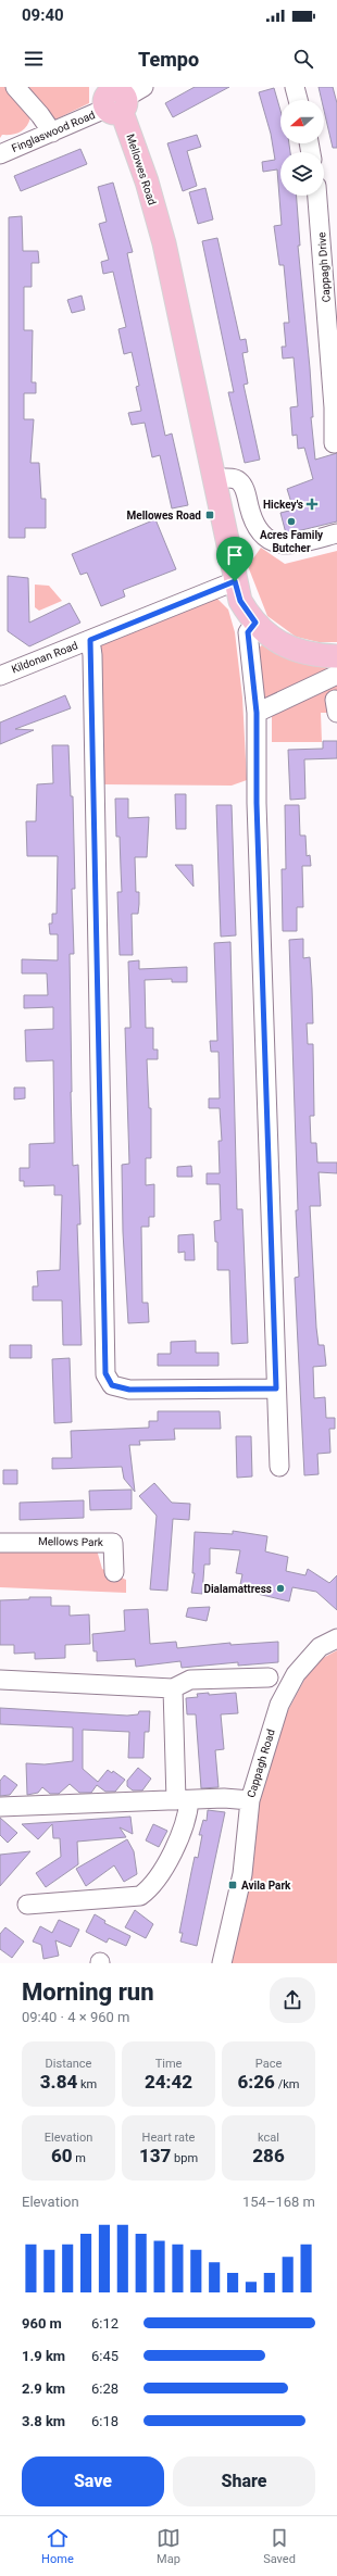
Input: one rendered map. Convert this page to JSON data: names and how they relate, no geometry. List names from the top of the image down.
{
  "streets": {
    "main road": ["Mellowes Road"],
    "street": [
      "Finglaswood Road",
      "Cappagh Drive",
      "Kildonan Road",
      "Mellows Park",
      "Cappagh Road"
    ]
  },
  "crossings": [
    ["Finglaswood Road", "Mellowes Road"],
    ["Mellowes Road", "Kildonan Road"]
  ],
  "places": {
    "health": ["Hickey's"],
    "transit": ["Mellowes Road", "Avila Park"],
    "other": ["Acres Family Butcher", "Dialamattress"]
  },
  "north": "left",
  "page": {
    "status": "09:40",
    "header": "Tempo",
    "heading": ["Morning run", "09:40 · 4 × 960 m"],
    "stats": [
      ["Distance", "3.84 km"],
      ["Time", "24:42"],
      ["Pace", "6:26 /km"],
      ["Elevation", "60 m"],
      ["Heart rate", "137 bpm"],
      ["kcal", "286"]
    ],
    "chart": ["Elevation", "154–168 m"],
    "list": [
      {
        "name": "960 m",
        "note": "6:12"
      },
      {
        "name": "1.9 km",
        "note": "6:45"
      },
      {
        "name": "2.9 km",
        "note": "6:28"
      },
      {
        "name": "3.8 km",
        "note": "6:18"
      }
    ],
    "buttons": ["Save", "Share"],
    "tabs": ["Home", "Map", "Saved"]
  }
}
